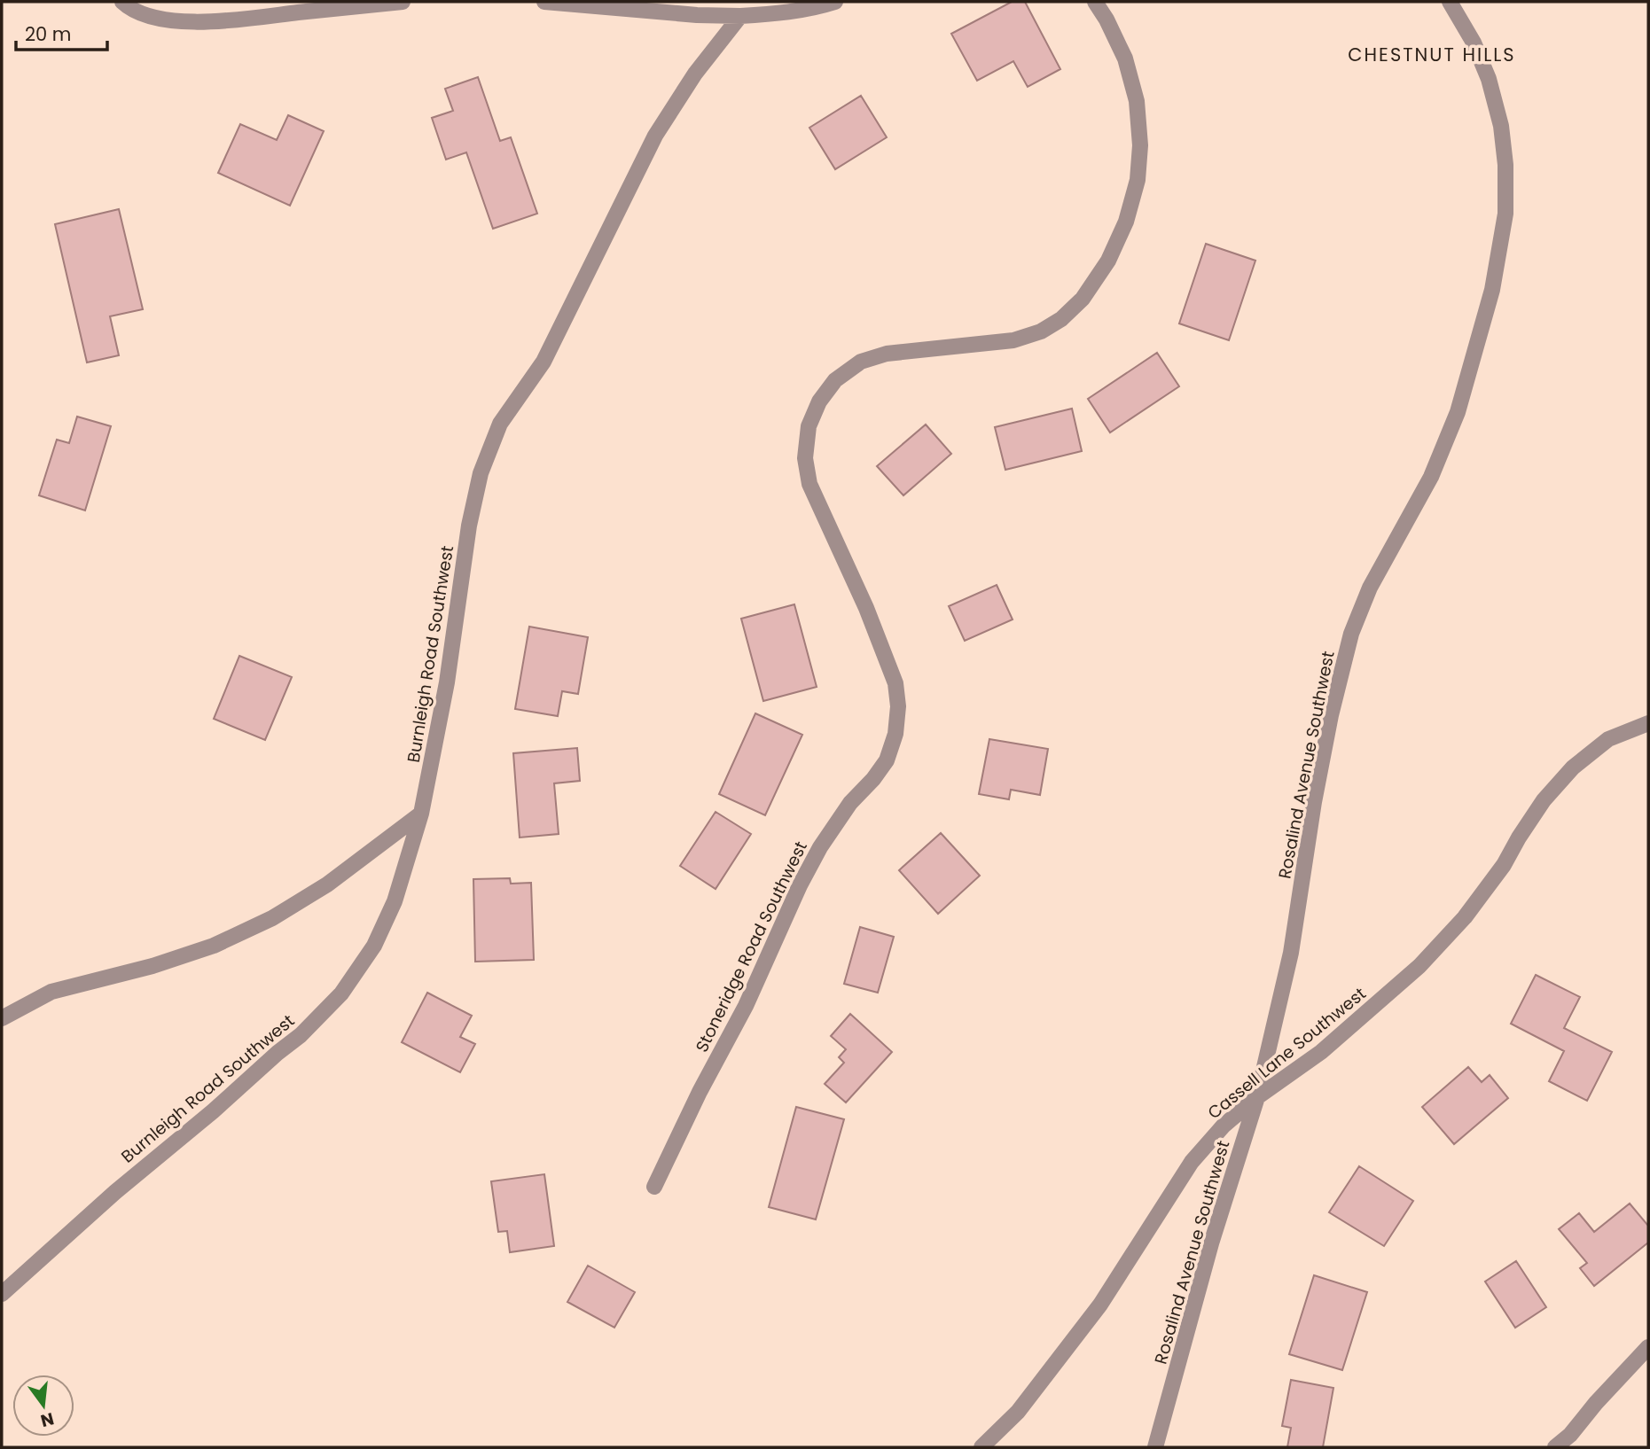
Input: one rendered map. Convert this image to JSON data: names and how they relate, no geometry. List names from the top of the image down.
{
  "streets": {
    "street": [
      "Burnleigh Road Southwest",
      "Rosalind Avenue Southwest",
      "Stoneridge Road Southwest",
      "Cassell Lane Southwest"
    ]
  },
  "crossings": [
    ["Rosalind Avenue Southwest", "Cassell Lane Southwest"]
  ],
  "districts": ["CHESTNUT HILLS"],
  "scale_bar": "20 m",
  "north": "bottom"
}
